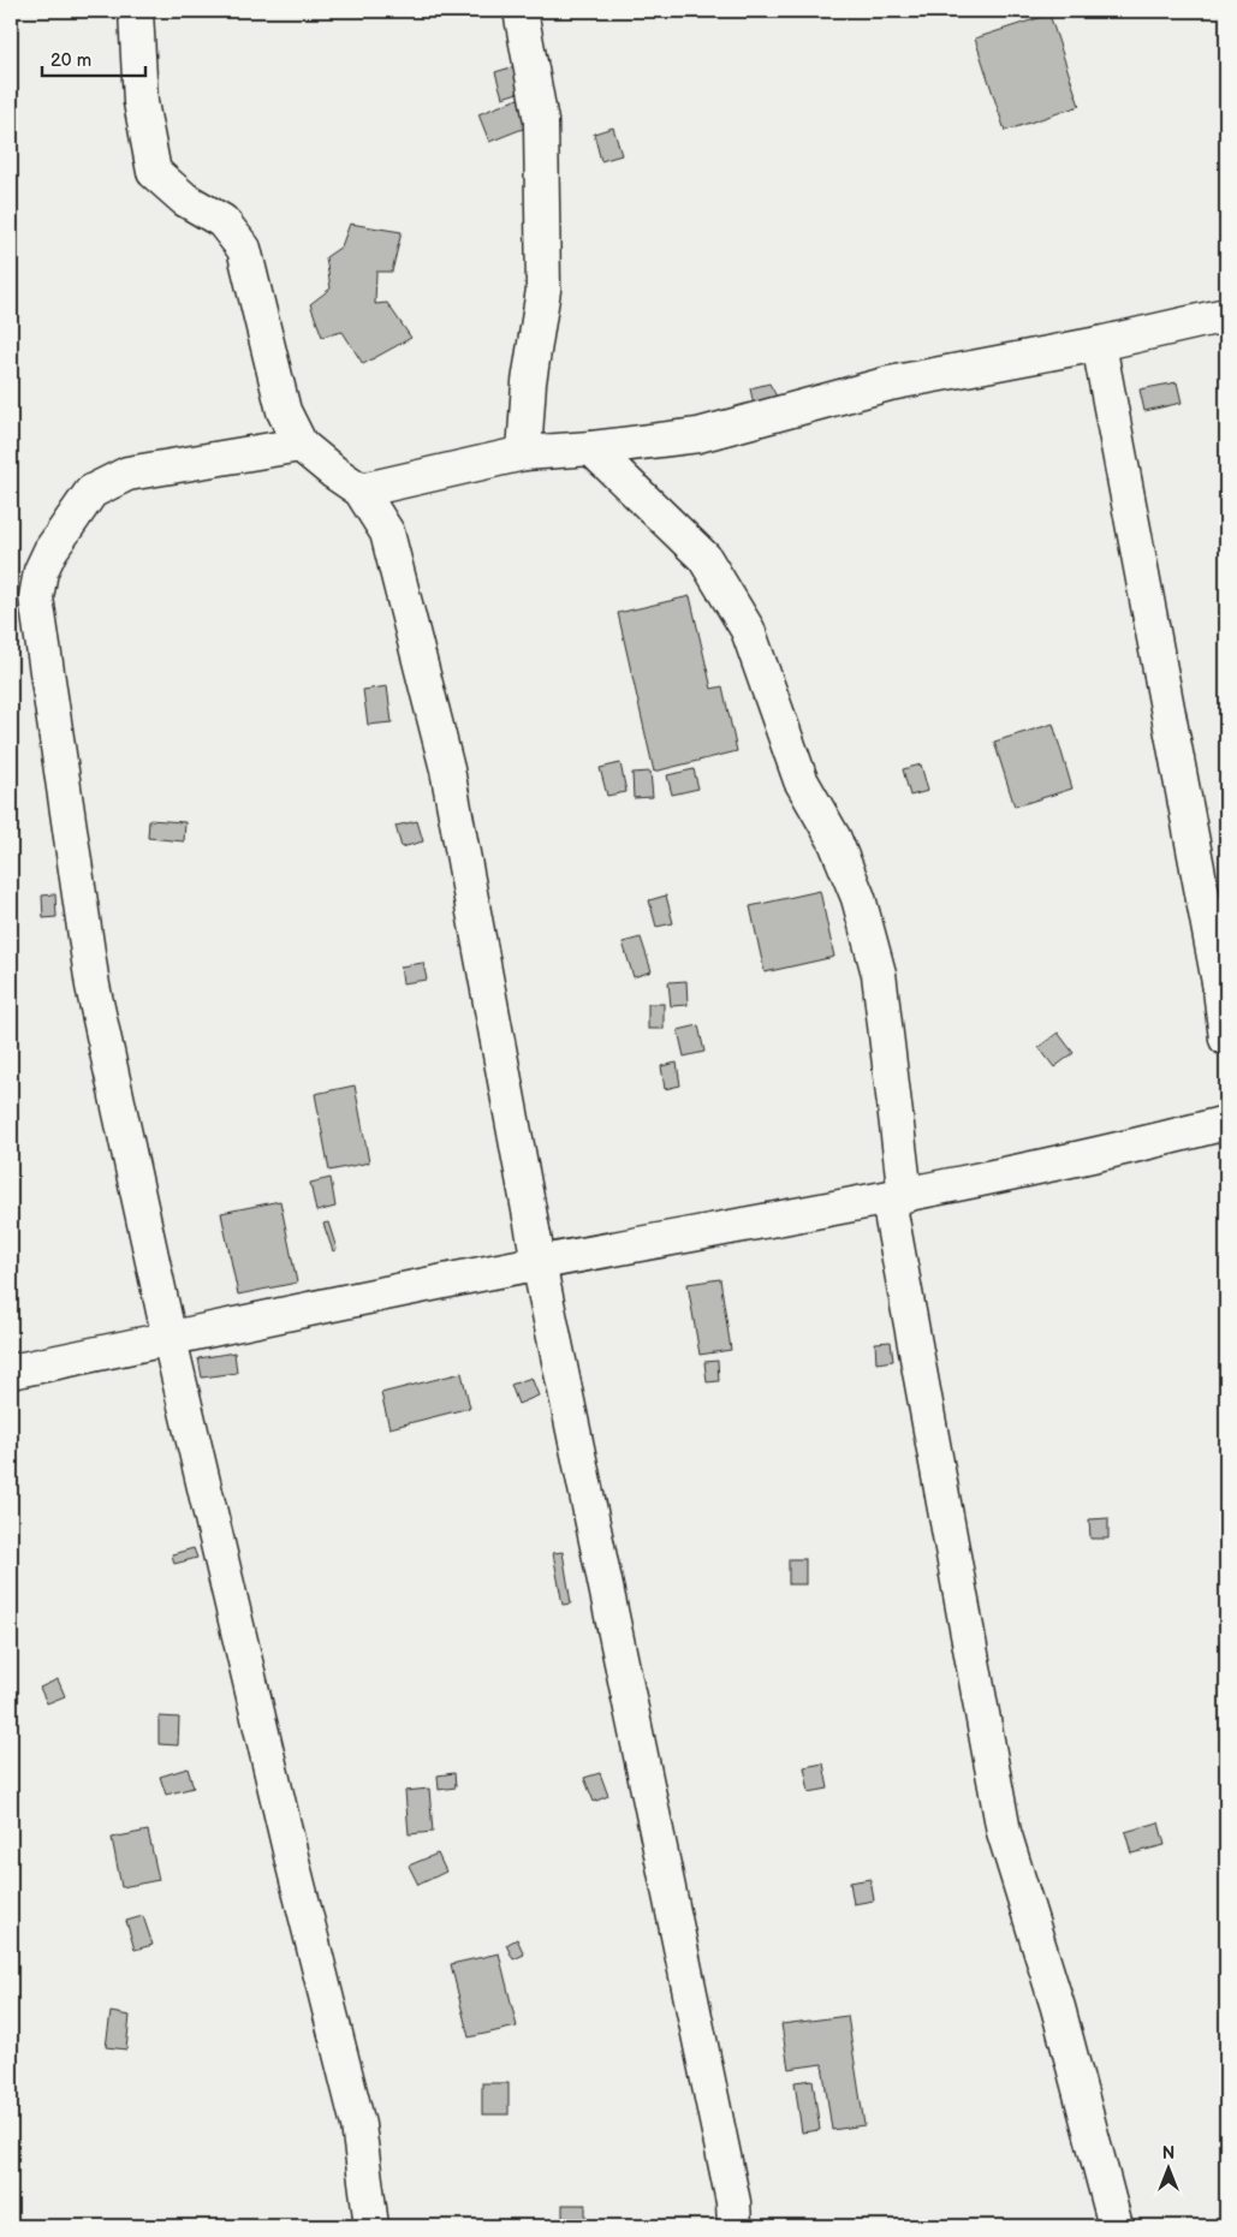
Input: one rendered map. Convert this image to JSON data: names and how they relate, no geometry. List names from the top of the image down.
{
  "scale_bar": "20 m",
  "north": "top"
}
